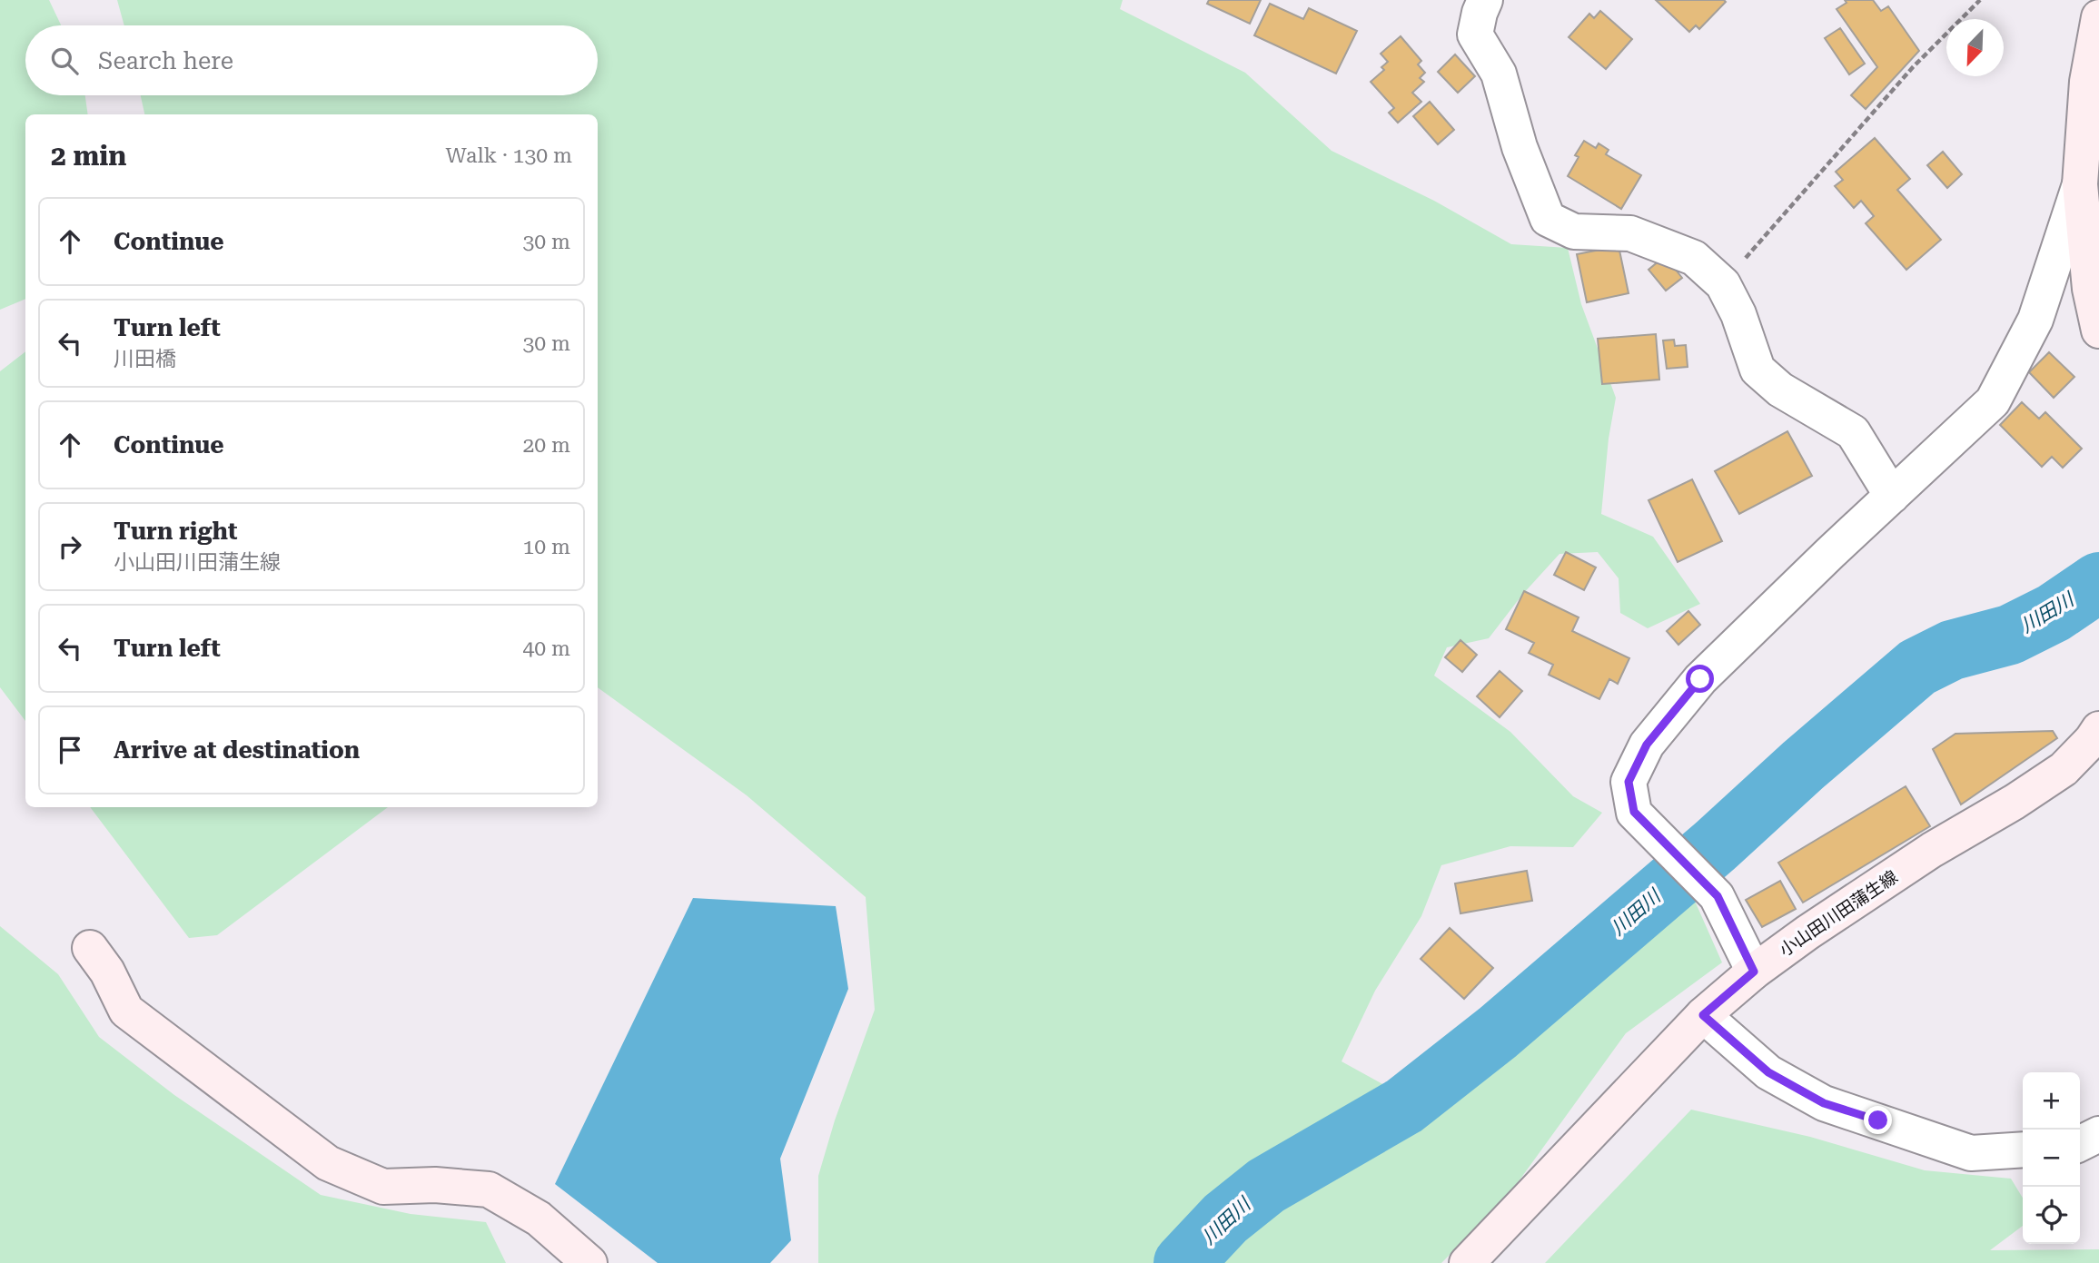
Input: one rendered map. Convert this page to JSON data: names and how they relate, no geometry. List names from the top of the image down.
{
  "streets": {
    "main road": ["小山田川田蒲生線"]
  },
  "water": ["川田川"],
  "north": "bottom left",
  "page": {
    "search": "Search here",
    "heading": ["2 min", "Walk · 130 m"],
    "list": [
      ["Continue", "30 m"],
      ["Turn left", "川田橋", "30 m"],
      ["Continue", "20 m"],
      ["Turn right", "小山田川田蒲生線", "10 m"],
      ["Turn left", "40 m"],
      "Arrive at destination"
    ],
    "map_buttons": ["+", "−"]
  }
}
